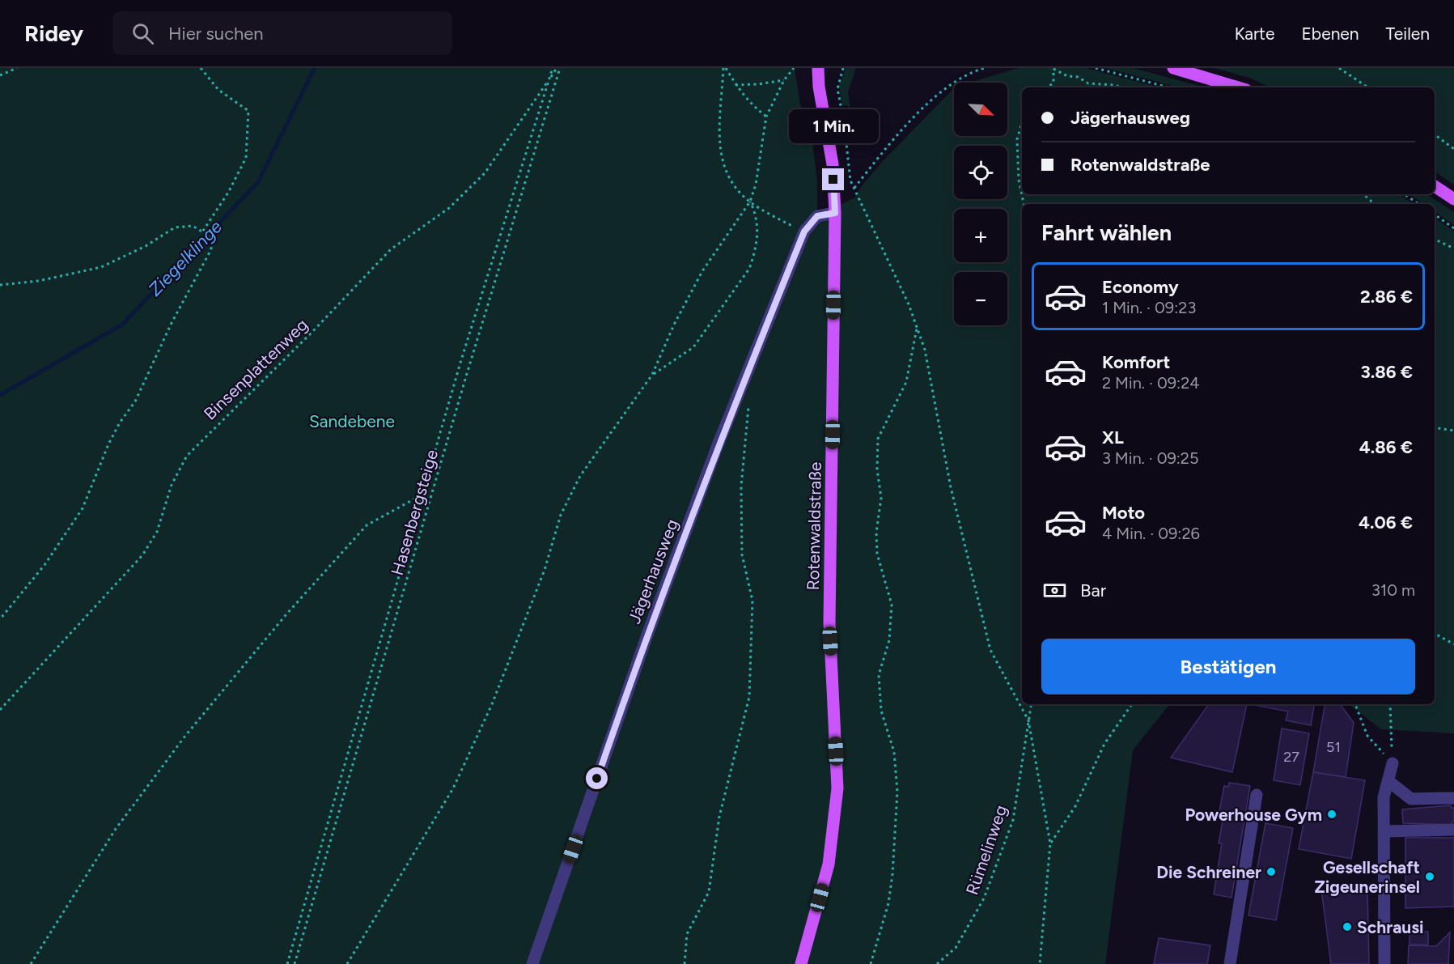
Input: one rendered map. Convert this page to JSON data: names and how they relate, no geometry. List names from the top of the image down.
{
  "streets": {
    "main road": ["Rotenwaldstraße"],
    "street": ["Jägerhausweg"],
    "path": ["Binsenplattenweg", "Hasenbergsteige", "Rümelinweg"]
  },
  "crossings": [
    ["Binsenplattenweg", "Hasenbergsteige"],
    ["Rotenwaldstraße", "Jägerhausweg"]
  ],
  "water": ["Ziegelklinge"],
  "parks": ["Sandebene"],
  "places": [
    "Powerhouse Gym",
    "Die Schreiner",
    "Gesellschaft Zigeunerinsel",
    "Schrausi"
  ],
  "house_numbers": ["51", "27"],
  "north": "bottom right",
  "page": {
    "header": "Ridey",
    "search": "Hier suchen",
    "nav": ["Karte", "Ebenen", "Teilen"],
    "map_buttons": ["+", "−"],
    "banner": ["Jägerhausweg", "Rotenwaldstraße"],
    "bubble": "1 Min.",
    "heading": "Fahrt wählen",
    "list": [
      {
        "name": "Economy",
        "note": "1 Min. · 09:23",
        "value": "2.86 €"
      },
      {
        "name": "Komfort",
        "note": "2 Min. · 09:24",
        "value": "3.86 €"
      },
      {
        "name": "XL",
        "note": "3 Min. · 09:25",
        "value": "4.86 €"
      },
      {
        "name": "Moto",
        "note": "4 Min. · 09:26",
        "value": "4.06 €"
      }
    ],
    "pay": ["Bar", "310 m"],
    "buttons": "Bestätigen"
  }
}
